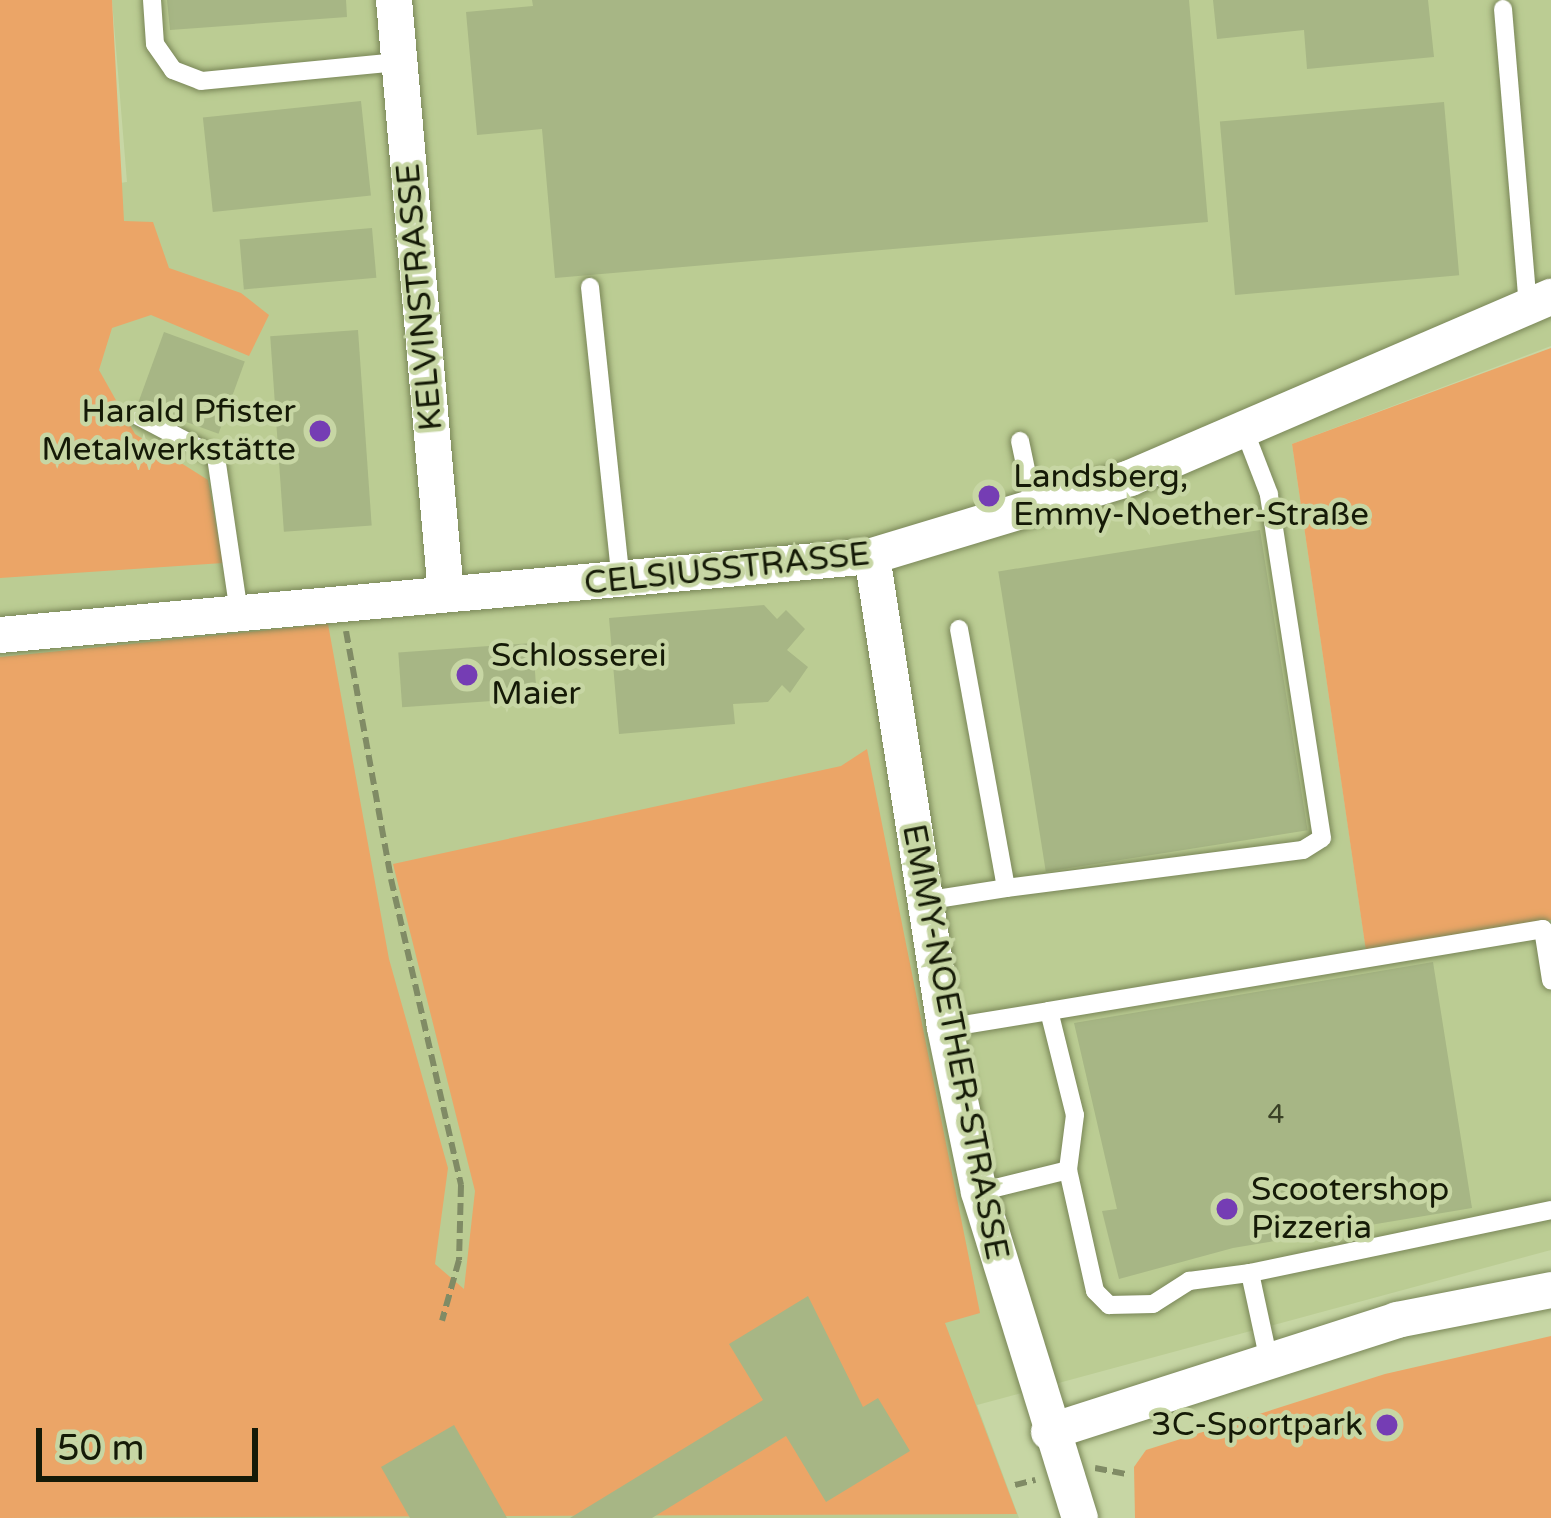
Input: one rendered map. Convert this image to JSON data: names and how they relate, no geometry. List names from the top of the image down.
{
  "streets": {
    "street": ["KELVINSTRASSE", "CELSIUSSTRASSE", "EMMY-NOETHER-STRASSE"]
  },
  "crossings": [
    ["KELVINSTRASSE", "CELSIUSSTRASSE"],
    ["CELSIUSSTRASSE", "EMMY-NOETHER-STRASSE"]
  ],
  "places": [
    "Harald Pfister Metalwerkstätte",
    "Landsberg, Emmy-Noether-Straße",
    "Schlosserei Maier",
    "Scootershop Pizzeria",
    "3C-Sportpark"
  ],
  "house_numbers": ["4"],
  "scale_bar": "50 m"
}
